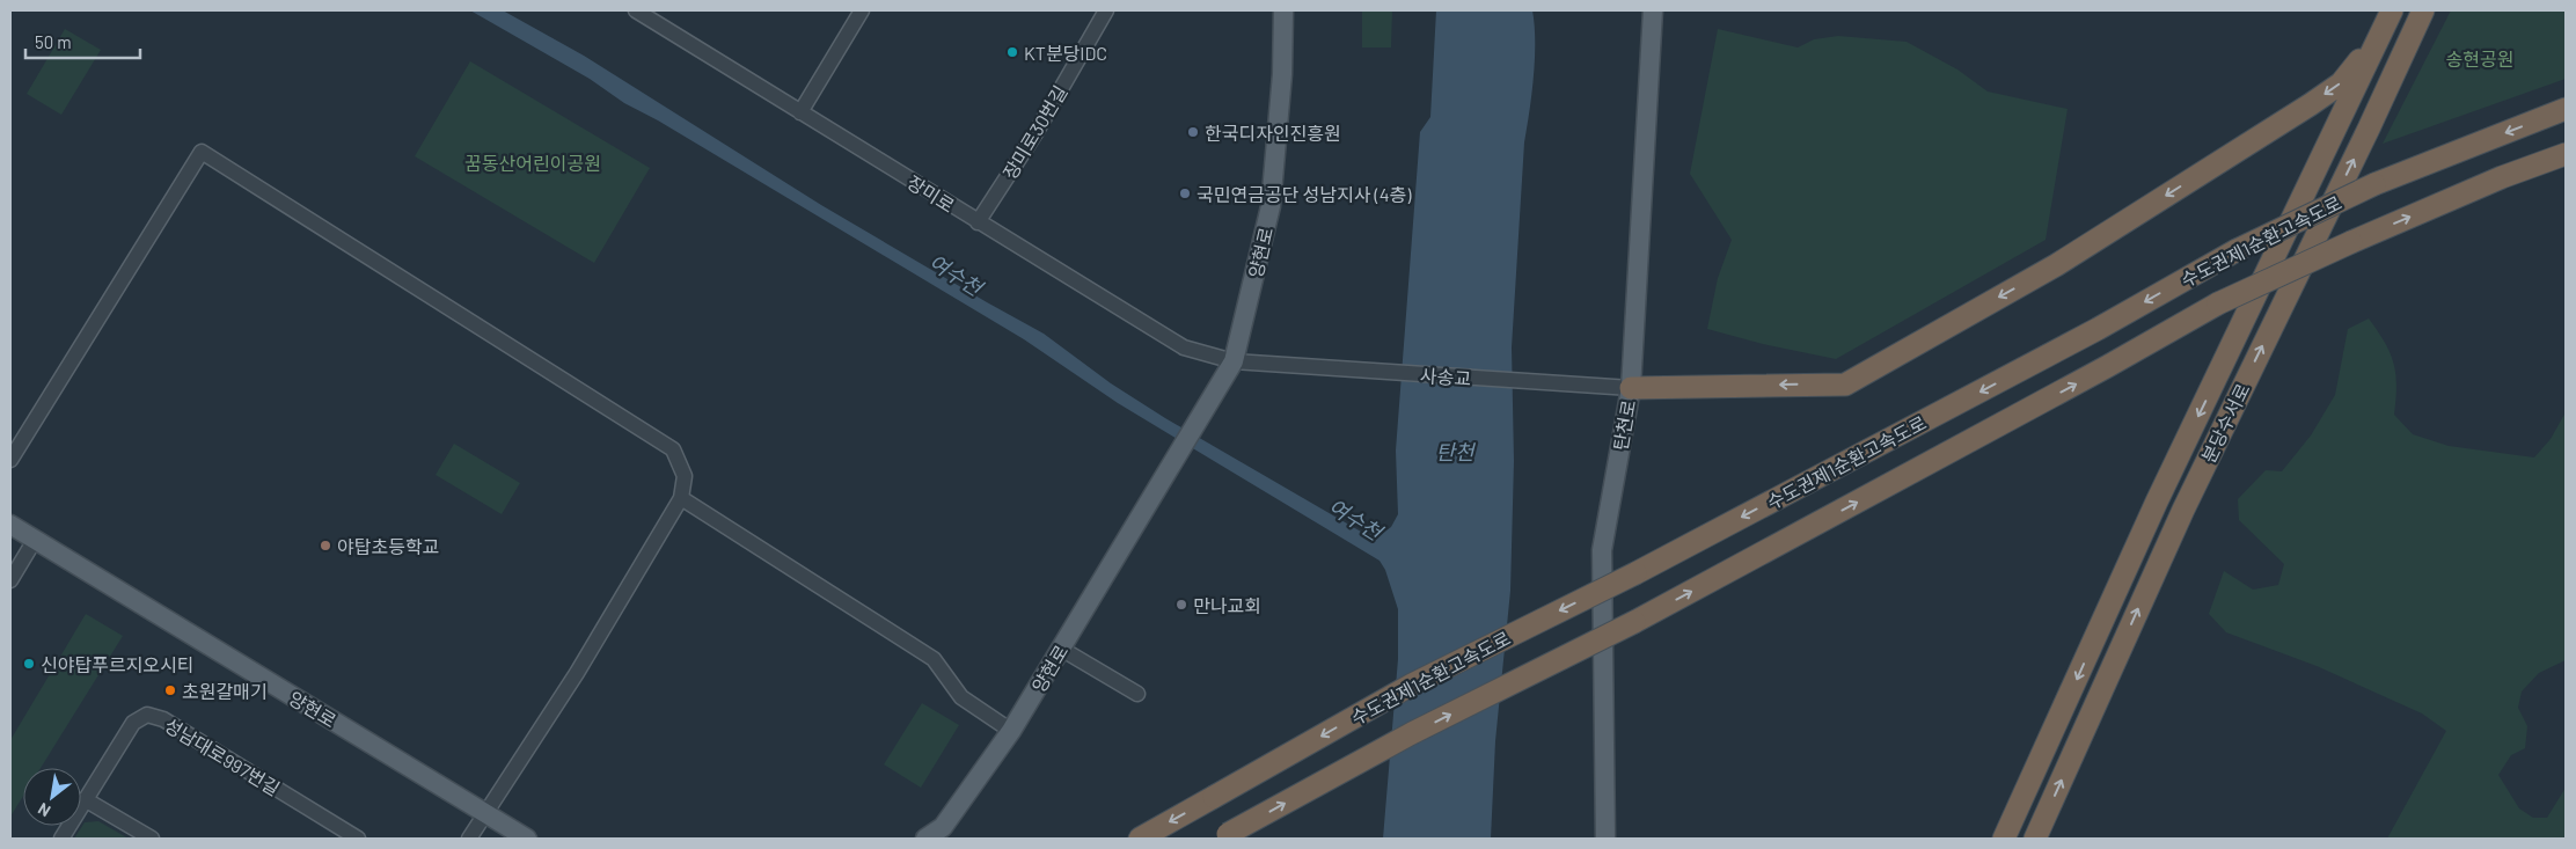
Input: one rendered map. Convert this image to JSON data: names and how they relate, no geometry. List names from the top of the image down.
{
  "streets": {
    "highway": ["수도권제1순환고속도로", "분당수서로"],
    "main road": ["양현로", "탄천로"],
    "street": [
      "장미로30번길",
      "장미로",
      "사송교",
      "성남대로997번길"
    ]
  },
  "crossings": [
    ["장미로30번길", "장미로"],
    ["장미로", "양현로"],
    ["장미로", "사송교"],
    ["양현로", "사송교"],
    ["사송교", "탄천로"]
  ],
  "water": ["여수천", "탄천"],
  "parks": ["송현공원", "꿈동산어린이공원"],
  "places": [
    "KT분당IDC",
    "한국디자인진흥원",
    "국민연금공단 성남지사 (4층)",
    "야탑초등학교",
    "만나교회",
    "신야탑푸르지오시티",
    "초원갈매기"
  ],
  "scale_bar": "50 m",
  "north": "bottom left"
}
